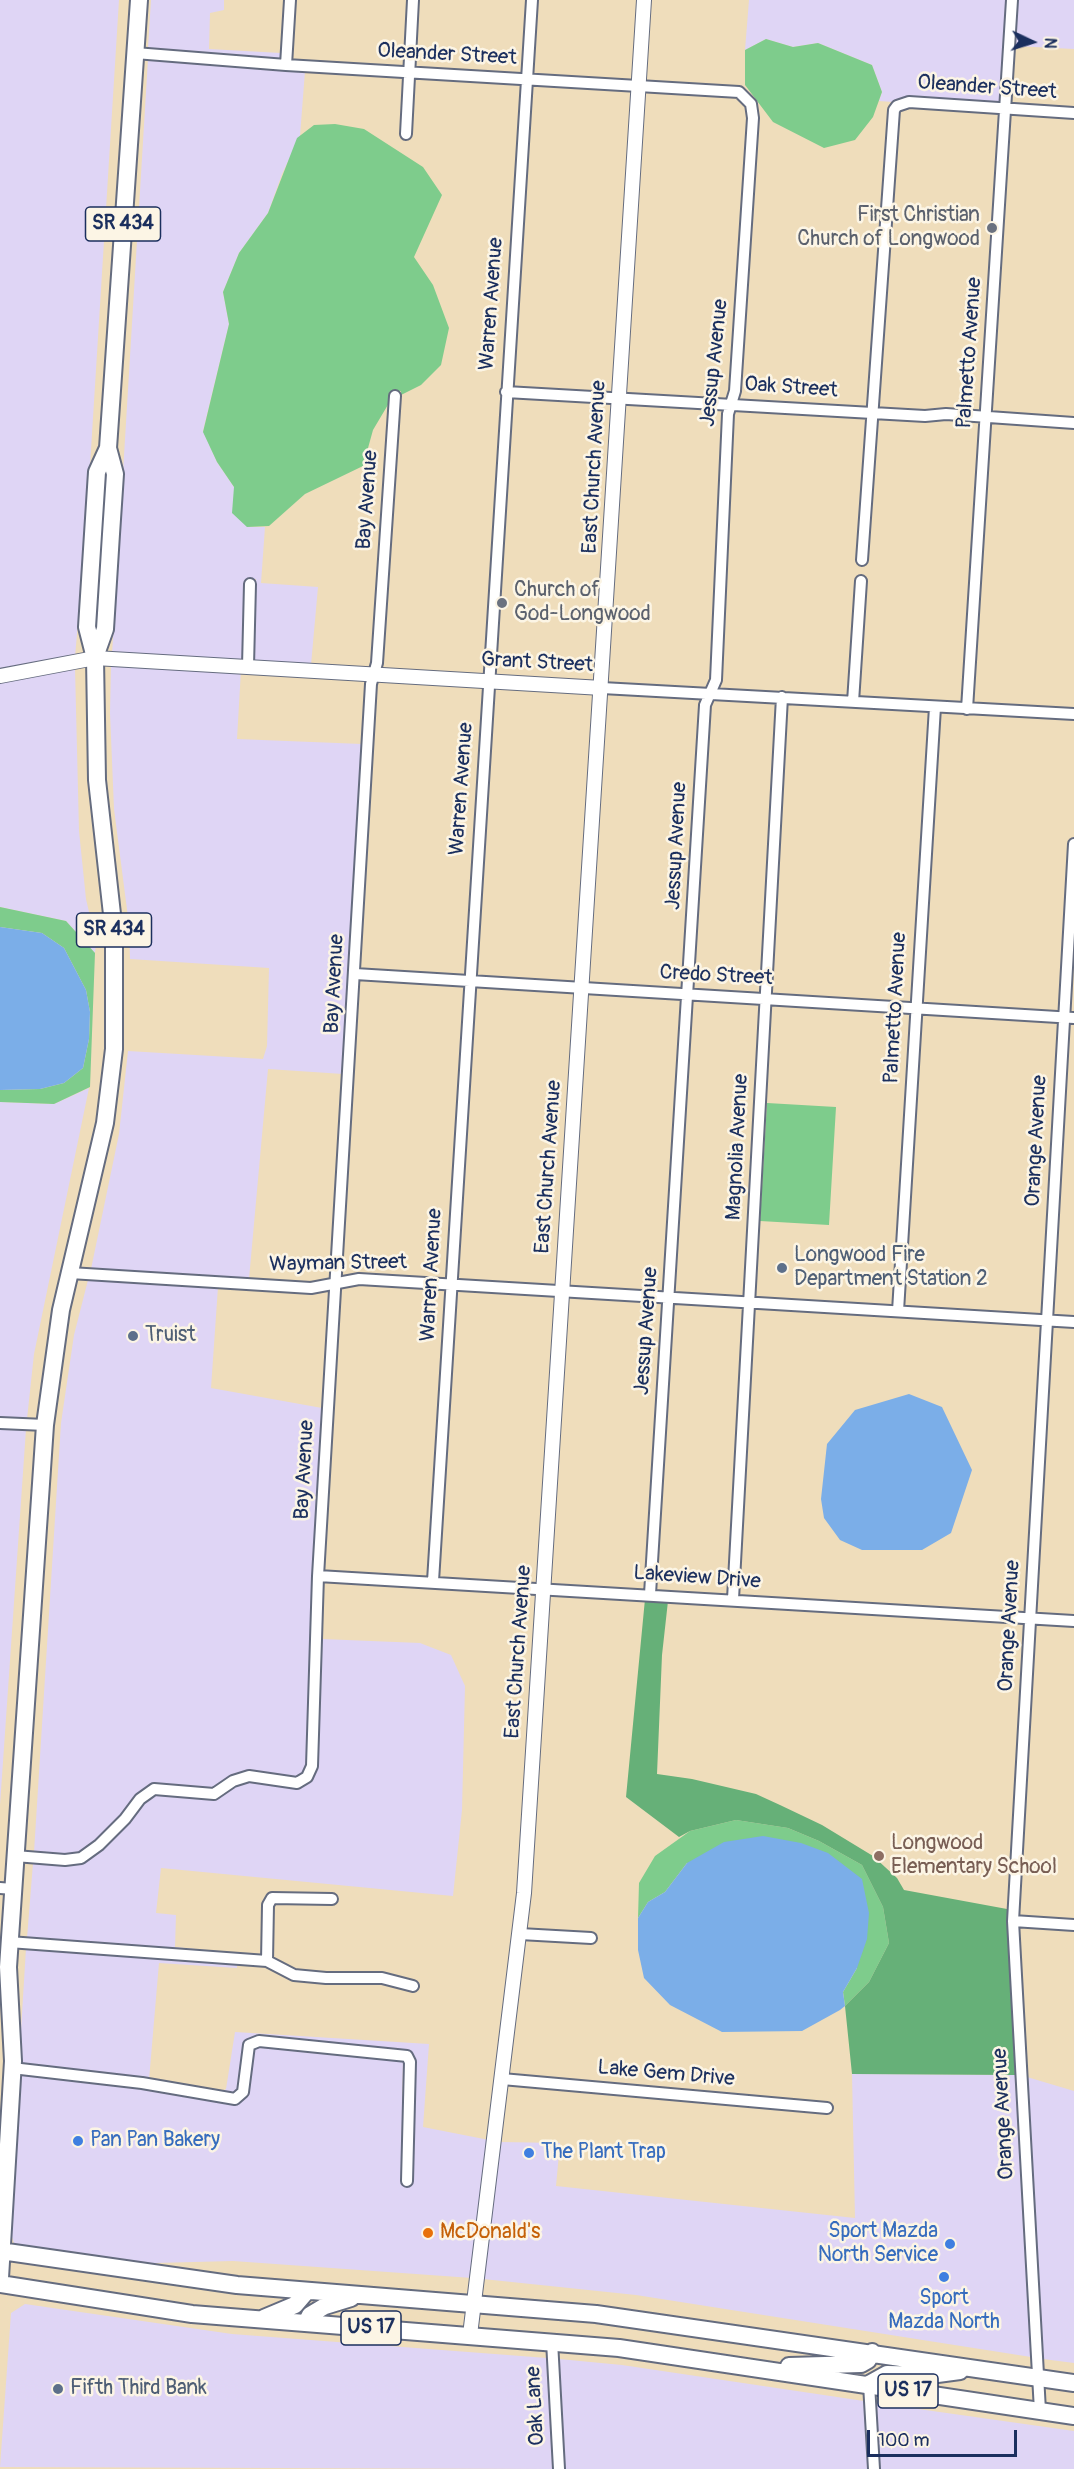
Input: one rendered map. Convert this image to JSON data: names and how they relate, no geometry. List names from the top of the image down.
{
  "streets": {
    "main road": ["SR 434", "US 17"],
    "street": [
      "Oleander Street",
      "Warren Avenue",
      "Palmetto Avenue",
      "Jessup Avenue",
      "Oak Street",
      "East Church Avenue",
      "Bay Avenue",
      "Grant Street",
      "Credo Street",
      "Orange Avenue",
      "Magnolia Avenue",
      "Wayman Street",
      "Lakeview Drive",
      "Lake Gem Drive",
      "Oak Lane"
    ]
  },
  "crossings": [
    ["Oleander Street", "SR 434"],
    ["Oleander Street", "Warren Avenue"],
    ["Oleander Street", "Palmetto Avenue"],
    ["Oleander Street", "Jessup Avenue"],
    ["Oleander Street", "Oak Street"],
    ["Oleander Street", "East Church Avenue"],
    ["SR 434", "Bay Avenue"],
    ["SR 434", "Grant Street"],
    ["SR 434", "Wayman Street"],
    ["SR 434", "US 17"],
    ["Warren Avenue", "Oak Street"],
    ["Warren Avenue", "Grant Street"],
    ["Warren Avenue", "Credo Street"],
    ["Warren Avenue", "Wayman Street"],
    ["Warren Avenue", "Lakeview Drive"],
    ["Palmetto Avenue", "Oak Street"],
    ["Palmetto Avenue", "Grant Street"],
    ["Palmetto Avenue", "Credo Street"],
    ["Palmetto Avenue", "Wayman Street"],
    ["Jessup Avenue", "Oak Street"],
    ["Jessup Avenue", "Grant Street"],
    ["Jessup Avenue", "Credo Street"],
    ["Jessup Avenue", "Wayman Street"],
    ["Jessup Avenue", "Lakeview Drive"],
    ["Oak Street", "East Church Avenue"],
    ["East Church Avenue", "Grant Street"],
    ["East Church Avenue", "Credo Street"],
    ["East Church Avenue", "Wayman Street"],
    ["East Church Avenue", "Lakeview Drive"],
    ["East Church Avenue", "Lake Gem Drive"],
    ["East Church Avenue", "US 17"],
    ["Bay Avenue", "Grant Street"],
    ["Bay Avenue", "Credo Street"],
    ["Bay Avenue", "Wayman Street"],
    ["Bay Avenue", "Lakeview Drive"],
    ["Grant Street", "Magnolia Avenue"],
    ["Credo Street", "Orange Avenue"],
    ["Credo Street", "Magnolia Avenue"],
    ["Orange Avenue", "Wayman Street"],
    ["Orange Avenue", "Lakeview Drive"],
    ["Orange Avenue", "US 17"],
    ["Magnolia Avenue", "Wayman Street"],
    ["Magnolia Avenue", "Lakeview Drive"],
    ["US 17", "Oak Lane"]
  ],
  "places": [
    "First Christian Church of Longwood",
    "Church of God-Longwood",
    "Longwood Fire Department Station 2",
    "Truist",
    "Longwood Elementary School",
    "Pan Pan Bakery",
    "The Plant Trap",
    "McDonald's",
    "Sport Mazda North Service",
    "Sport Mazda North",
    "Fifth Third Bank"
  ],
  "scale_bar": "100 m",
  "north": "right"
}
